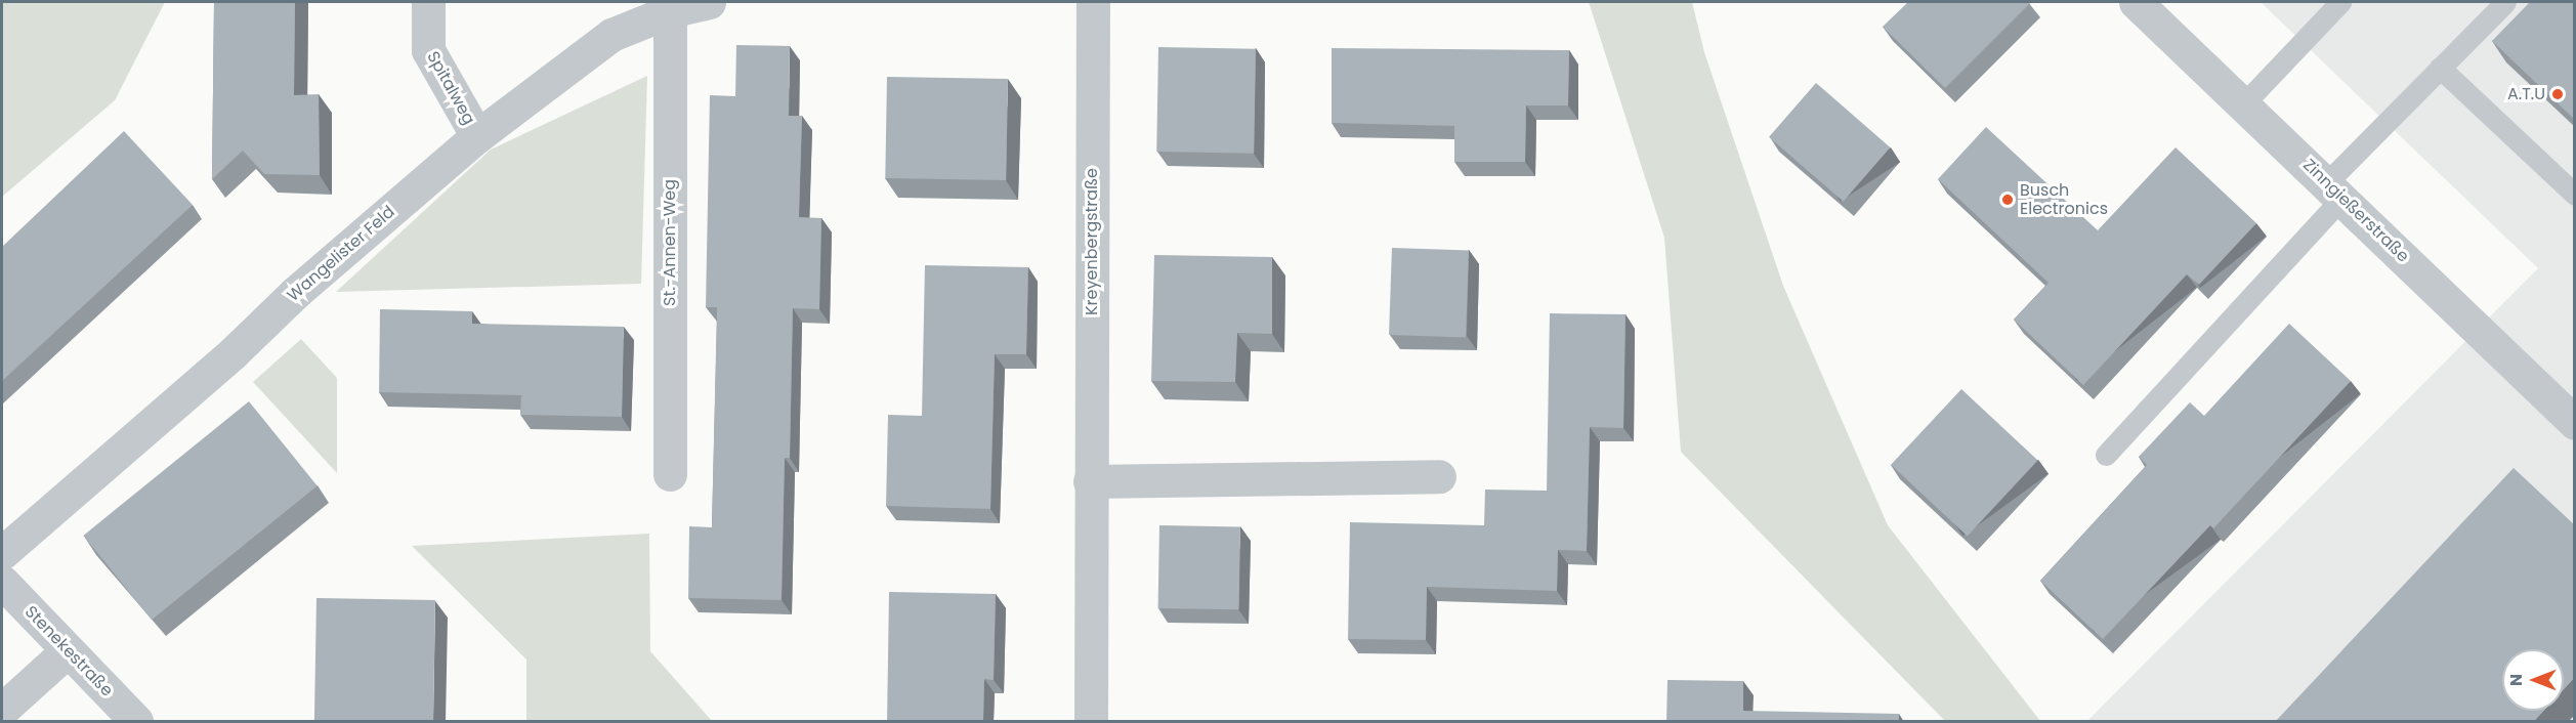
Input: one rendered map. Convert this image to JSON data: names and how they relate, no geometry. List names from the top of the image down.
{
  "streets": {
    "street": [
      "Spitalweg",
      "Zinngießerstraße",
      "Kreyenbergstraße",
      "St.-Annen-Weg",
      "Wangelister Feld",
      "Stenekestraße"
    ]
  },
  "crossings": [
    ["Spitalweg", "Wangelister Feld"],
    ["St.-Annen-Weg", "Wangelister Feld"]
  ],
  "places": ["A.T.U", "Busch Electronics"],
  "north": "left"
}
